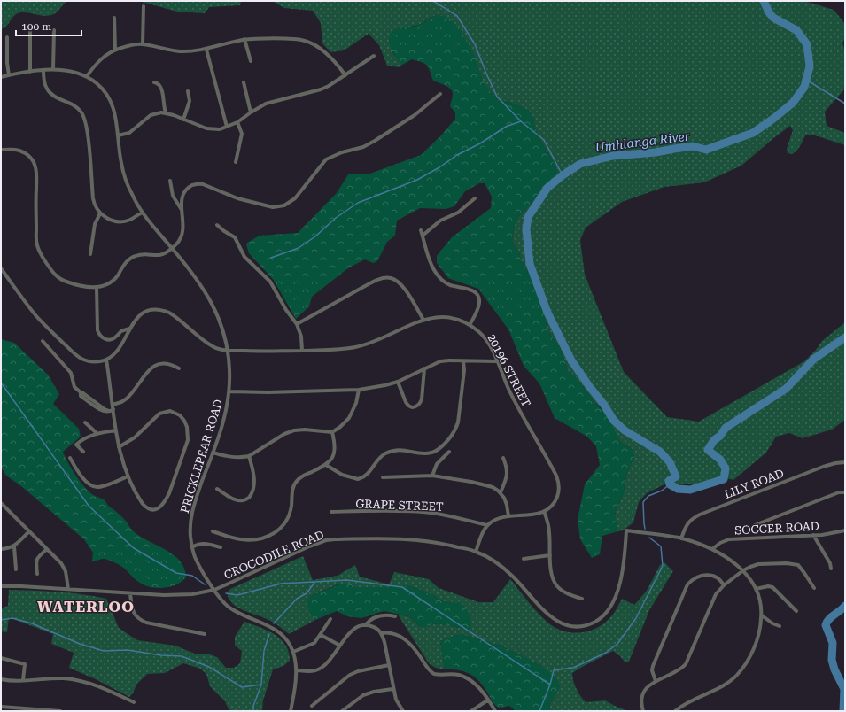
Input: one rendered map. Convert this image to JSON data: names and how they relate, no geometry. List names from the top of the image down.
{
  "streets": {
    "street": [
      "20196 STREET",
      "PRICKLEPEAR ROAD",
      "LILY ROAD",
      "GRAPE STREET",
      "SOCCER ROAD",
      "CROCODILE ROAD"
    ]
  },
  "crossings": [
    ["20196 STREET", "PRICKLEPEAR ROAD"],
    ["PRICKLEPEAR ROAD", "CROCODILE ROAD"],
    ["LILY ROAD", "CROCODILE ROAD"]
  ],
  "districts": ["WATERLOO"],
  "water": ["Umhlanga River"],
  "scale_bar": "100 m"
}
